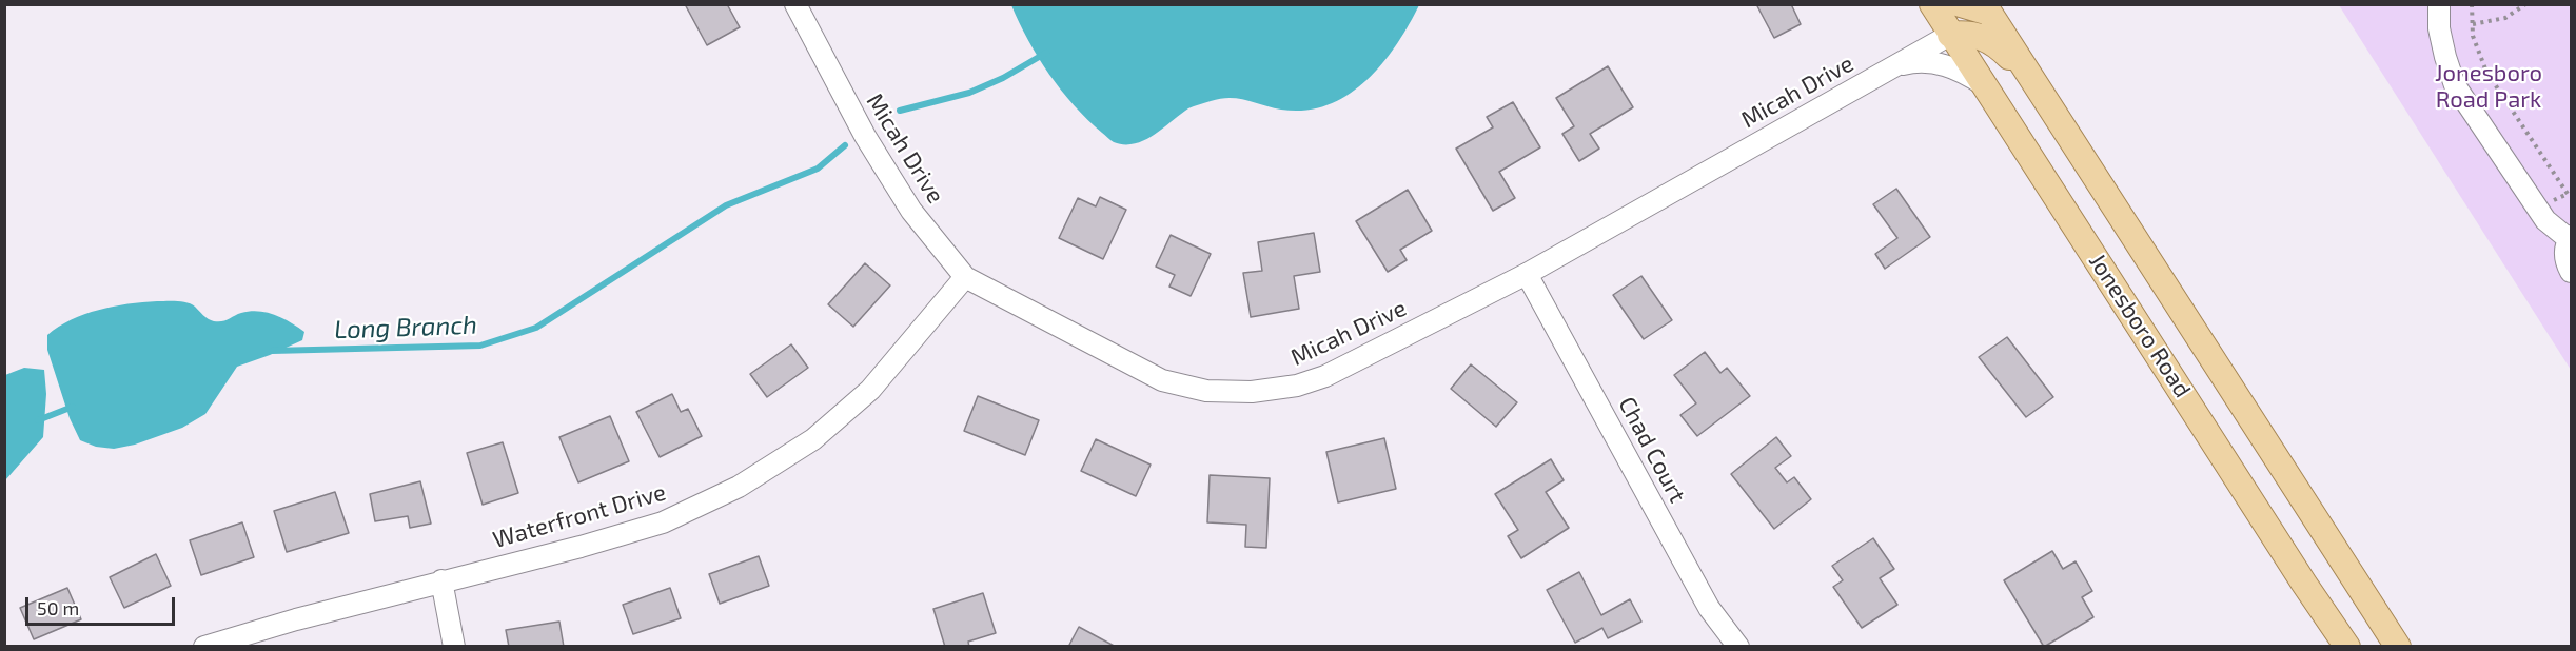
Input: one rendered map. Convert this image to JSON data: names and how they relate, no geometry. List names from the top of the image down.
{
  "streets": {
    "main road": ["Jonesboro Road"],
    "street": ["Micah Drive", "Chad Court", "Waterfront Drive"]
  },
  "crossings": [
    ["Micah Drive", "Jonesboro Road"],
    ["Micah Drive", "Chad Court"],
    ["Micah Drive", "Waterfront Drive"]
  ],
  "water": ["Long Branch"],
  "parks": ["Jonesboro Road Park"],
  "scale_bar": "50 m"
}
